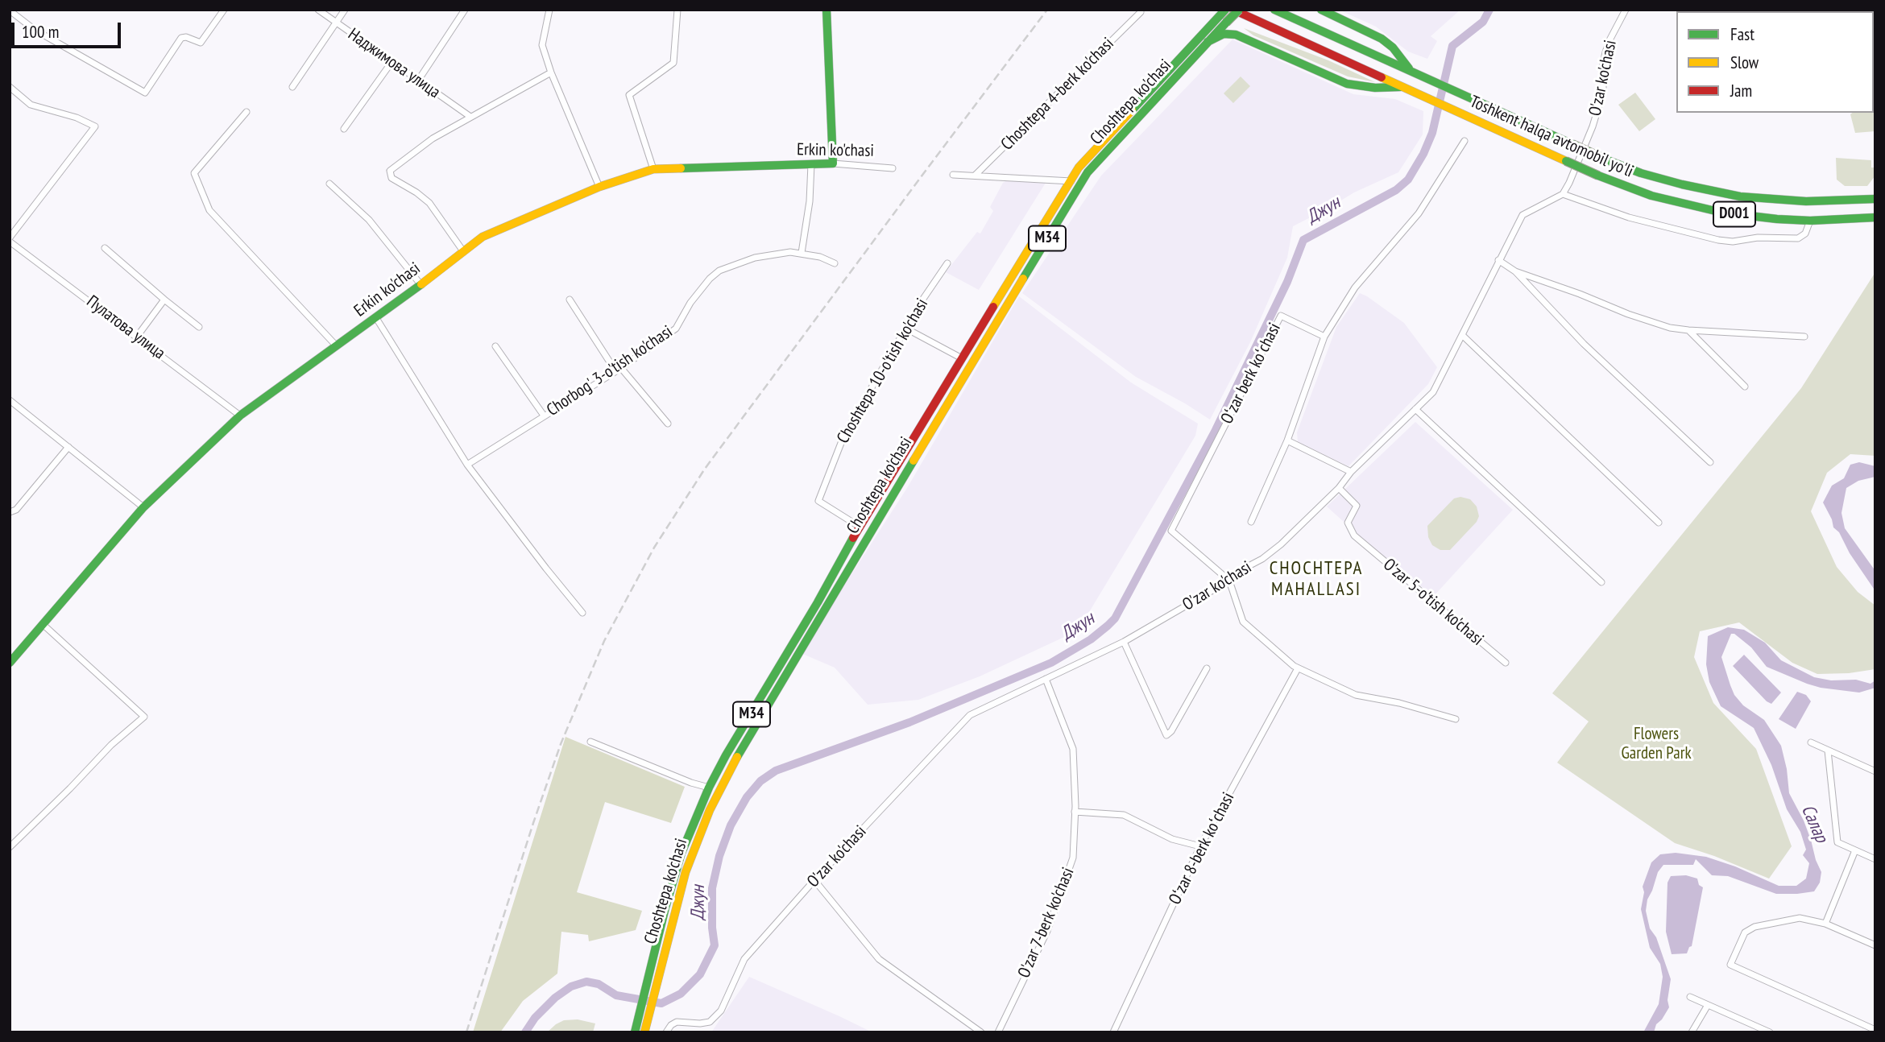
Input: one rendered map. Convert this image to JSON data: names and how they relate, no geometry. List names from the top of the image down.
{
  "streets": {
    "main road": [
      "Choshtepa ko'chasi",
      "Toshkent halqa avtomobil yo'li",
      "Erkin ko'chasi",
      "D001",
      "M34"
    ],
    "street": [
      "Наджимова улица",
      "O'zar ko'chasi",
      "Choshtepa 4-berk ko'chasi",
      "Пулатова улица",
      "Chorbog' 3-o'tish ko'chasi",
      "Choshtepa 10-o'tish ko'chasi",
      "Oʻzar berk koʻchasi",
      "O'zar 5-o'tish ko'chasi",
      "Oʻzar 8-berk koʻchasi",
      "O'zar 7-berk ko'chasi"
    ]
  },
  "crossings": [
    ["O'zar ko'chasi", "Oʻzar berk koʻchasi"],
    ["O'zar ko'chasi", "O'zar 5-o'tish ko'chasi"],
    ["O'zar ko'chasi", "O'zar 7-berk ko'chasi"],
    ["Choshtepa ko'chasi", "Choshtepa 10-o'tish ko'chasi"],
    ["Erkin ko'chasi", "Пулатова улица"]
  ],
  "districts": ["CHOCHTEPA MAHALLASI"],
  "water": ["Джун", "Салар"],
  "parks": ["Flowers Garden Park"],
  "legend": ["Fast", "Slow", "Jam"],
  "scale_bar": "100 m"
}
